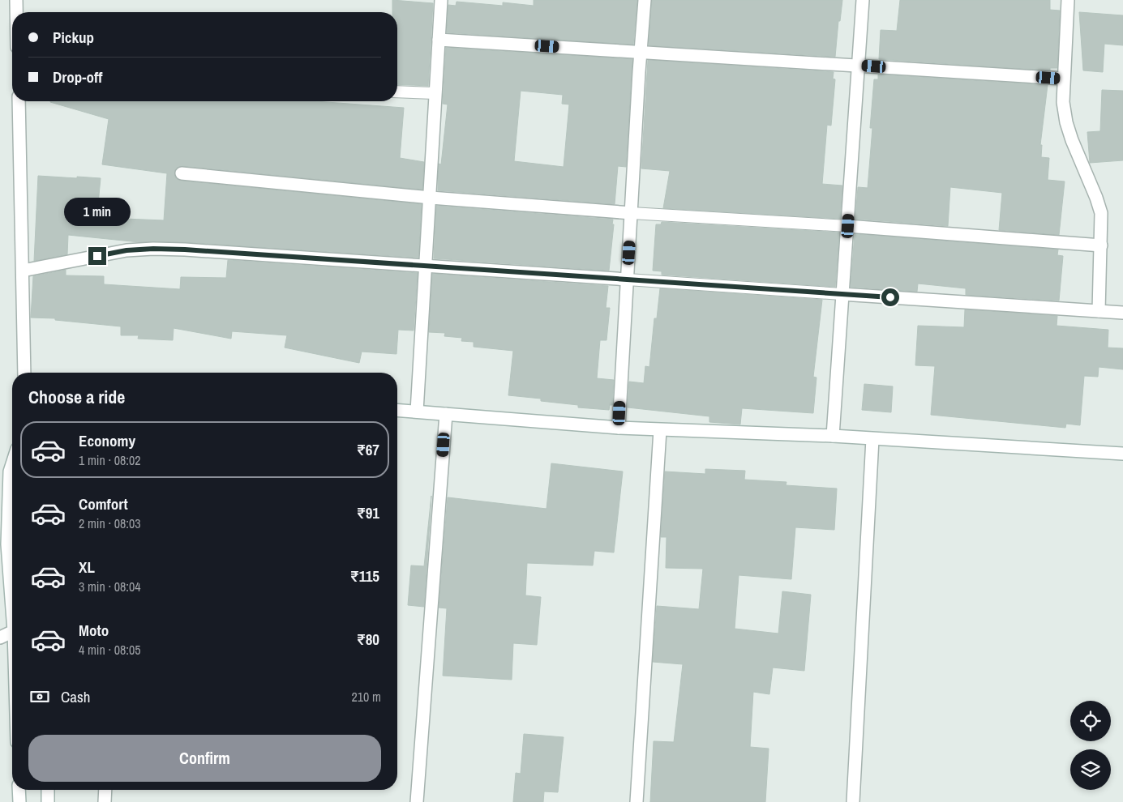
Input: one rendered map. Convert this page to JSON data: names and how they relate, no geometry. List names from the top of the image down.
{
  "page": {
    "banner": ["Pickup", "Drop-off"],
    "bubble": "1 min",
    "heading": "Choose a ride",
    "list": [
      {
        "name": "Economy",
        "note": "1 min · 08:02",
        "value": "₹67"
      },
      {
        "name": "Comfort",
        "note": "2 min · 08:03",
        "value": "₹91"
      },
      {
        "name": "XL",
        "note": "3 min · 08:04",
        "value": "₹115"
      },
      {
        "name": "Moto",
        "note": "4 min · 08:05",
        "value": "₹80"
      }
    ],
    "pay": ["Cash", "210 m"],
    "buttons": "Confirm"
  }
}
